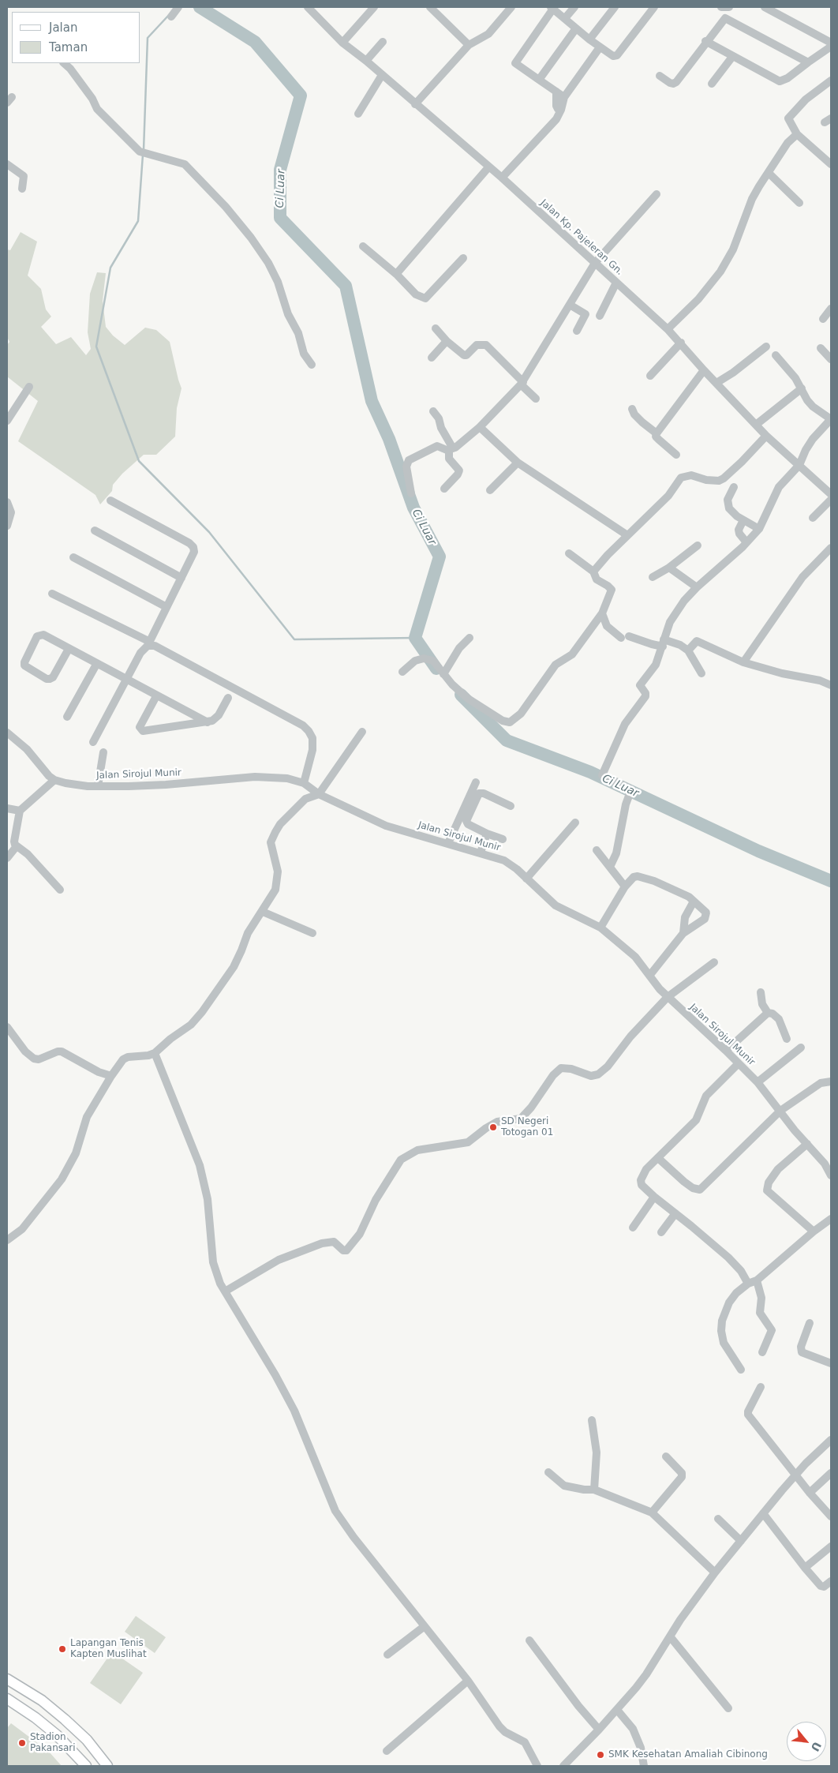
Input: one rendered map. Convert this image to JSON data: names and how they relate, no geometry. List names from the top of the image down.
{
  "streets": {
    "street": ["Jalan Kp. Pajeleran Gn.", "Jalan Sirojul Munir"]
  },
  "water": ["Ci Luar"],
  "places": [
    "SD Negeri Totogan 01",
    "Lapangan Tenis Kapten Muslihat",
    "Stadion Pakansari",
    "SMK Kesehatan Amaliah Cibinong"
  ],
  "legend": ["Jalan", "Taman"],
  "north": "bottom right"
}
